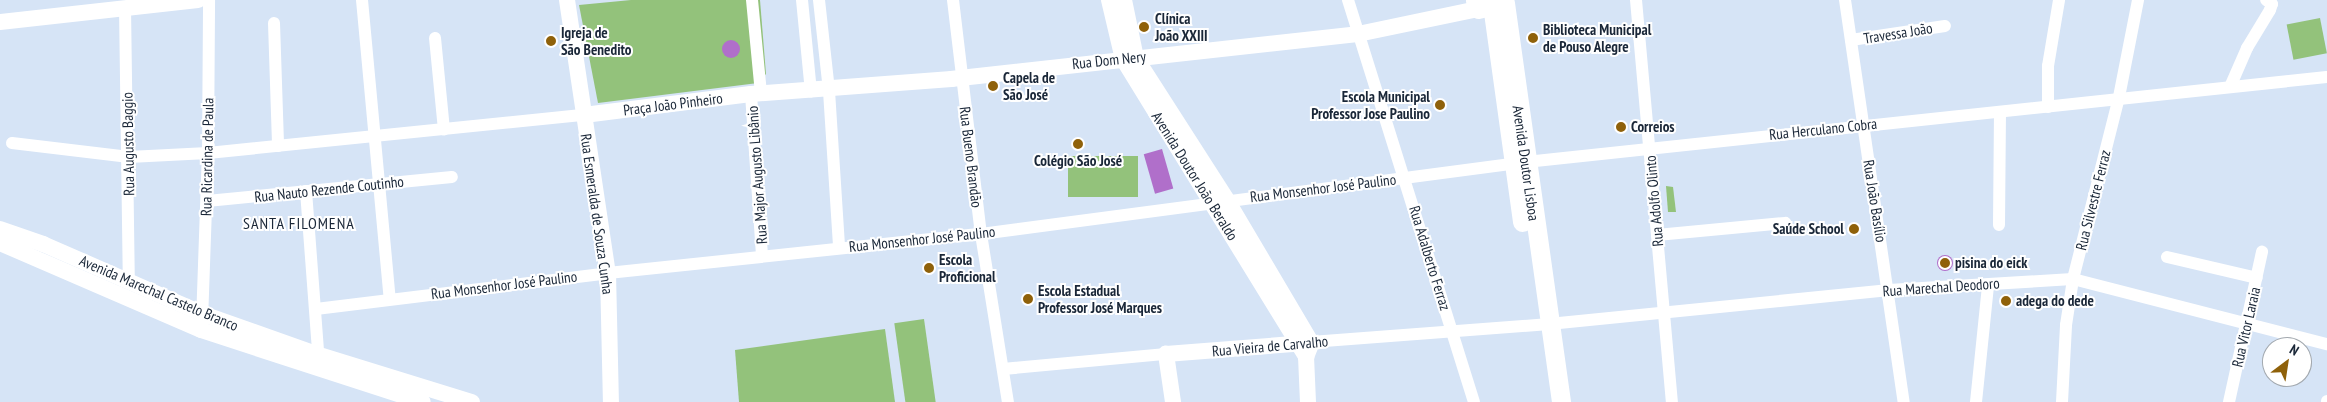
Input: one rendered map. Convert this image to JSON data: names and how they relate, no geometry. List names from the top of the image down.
{
  "streets": {
    "main road": ["Avenida Doutor Lisboa"],
    "street": [
      "Travessa João",
      "Rua Dom Nery",
      "Praça João Pinheiro",
      "Rua Herculano Cobra",
      "Rua Augusto Baggio",
      "Rua Ricardina de Paula",
      "Rua Bueno Brandão",
      "Rua Major Augusto Libânio",
      "Avenida Doutor João Beraldo",
      "Rua Monsenhor José Paulino",
      "Rua Nauto Rezende Coutinho",
      "Rua Silvestre Ferraz",
      "Rua Adolfo Olinto",
      "Rua João Basílio",
      "Rua Esmeralda de Souza Cunha",
      "Rua Adalberto Ferraz",
      "Rua Marechal Deodoro",
      "Avenida Marechal Castelo Branco",
      "Rua Vitor Laraia",
      "Rua Vieira de Carvalho"
    ]
  },
  "crossings": [
    ["Travessa João", "Rua João Basílio"],
    ["Rua Dom Nery", "Praça João Pinheiro"],
    ["Rua Dom Nery", "Rua Bueno Brandão"],
    ["Rua Dom Nery", "Avenida Doutor Lisboa"],
    ["Rua Dom Nery", "Avenida Doutor João Beraldo"],
    ["Rua Dom Nery", "Rua Adalberto Ferraz"],
    ["Praça João Pinheiro", "Rua Major Augusto Libânio"],
    ["Praça João Pinheiro", "Rua Esmeralda de Souza Cunha"],
    ["Rua Herculano Cobra", "Avenida Doutor Lisboa"],
    ["Rua Herculano Cobra", "Rua Monsenhor José Paulino"],
    ["Rua Herculano Cobra", "Rua Silvestre Ferraz"],
    ["Rua Herculano Cobra", "Rua Adolfo Olinto"],
    ["Rua Herculano Cobra", "Rua João Basílio"],
    ["Rua Augusto Baggio", "Avenida Marechal Castelo Branco"],
    ["Rua Ricardina de Paula", "Rua Nauto Rezende Coutinho"],
    ["Rua Ricardina de Paula", "Avenida Marechal Castelo Branco"],
    ["Rua Bueno Brandão", "Rua Monsenhor José Paulino"],
    ["Rua Bueno Brandão", "Rua Vieira de Carvalho"],
    ["Avenida Doutor Lisboa", "Rua Monsenhor José Paulino"],
    ["Avenida Doutor Lisboa", "Rua Marechal Deodoro"],
    ["Avenida Doutor Lisboa", "Rua Vieira de Carvalho"],
    ["Rua Major Augusto Libânio", "Rua Monsenhor José Paulino"],
    ["Avenida Doutor João Beraldo", "Rua Monsenhor José Paulino"],
    ["Avenida Doutor João Beraldo", "Rua Vieira de Carvalho"],
    ["Rua Monsenhor José Paulino", "Rua Esmeralda de Souza Cunha"],
    ["Rua Monsenhor José Paulino", "Rua Adalberto Ferraz"],
    ["Rua Silvestre Ferraz", "Rua Marechal Deodoro"],
    ["Rua Adolfo Olinto", "Rua Marechal Deodoro"],
    ["Rua João Basílio", "Rua Marechal Deodoro"],
    ["Rua Adalberto Ferraz", "Rua Vieira de Carvalho"],
    ["Rua Marechal Deodoro", "Rua Vitor Laraia"],
    ["Rua Marechal Deodoro", "Rua Vieira de Carvalho"]
  ],
  "districts": ["SANTA FILOMENA"],
  "places": [
    "Clínica João XXIII",
    "Biblioteca Municipal de Pouso Alegre",
    "Igreja de São Benedito",
    "Capela de São José",
    "Escola Municipal Professor Jose Paulino",
    "Correios",
    "Colégio São José",
    "Saúde School",
    "pisina do eick",
    "Escola Proficional",
    "Escola Estadual Professor José Marques",
    "adega do dede"
  ],
  "north": "top right"
}
